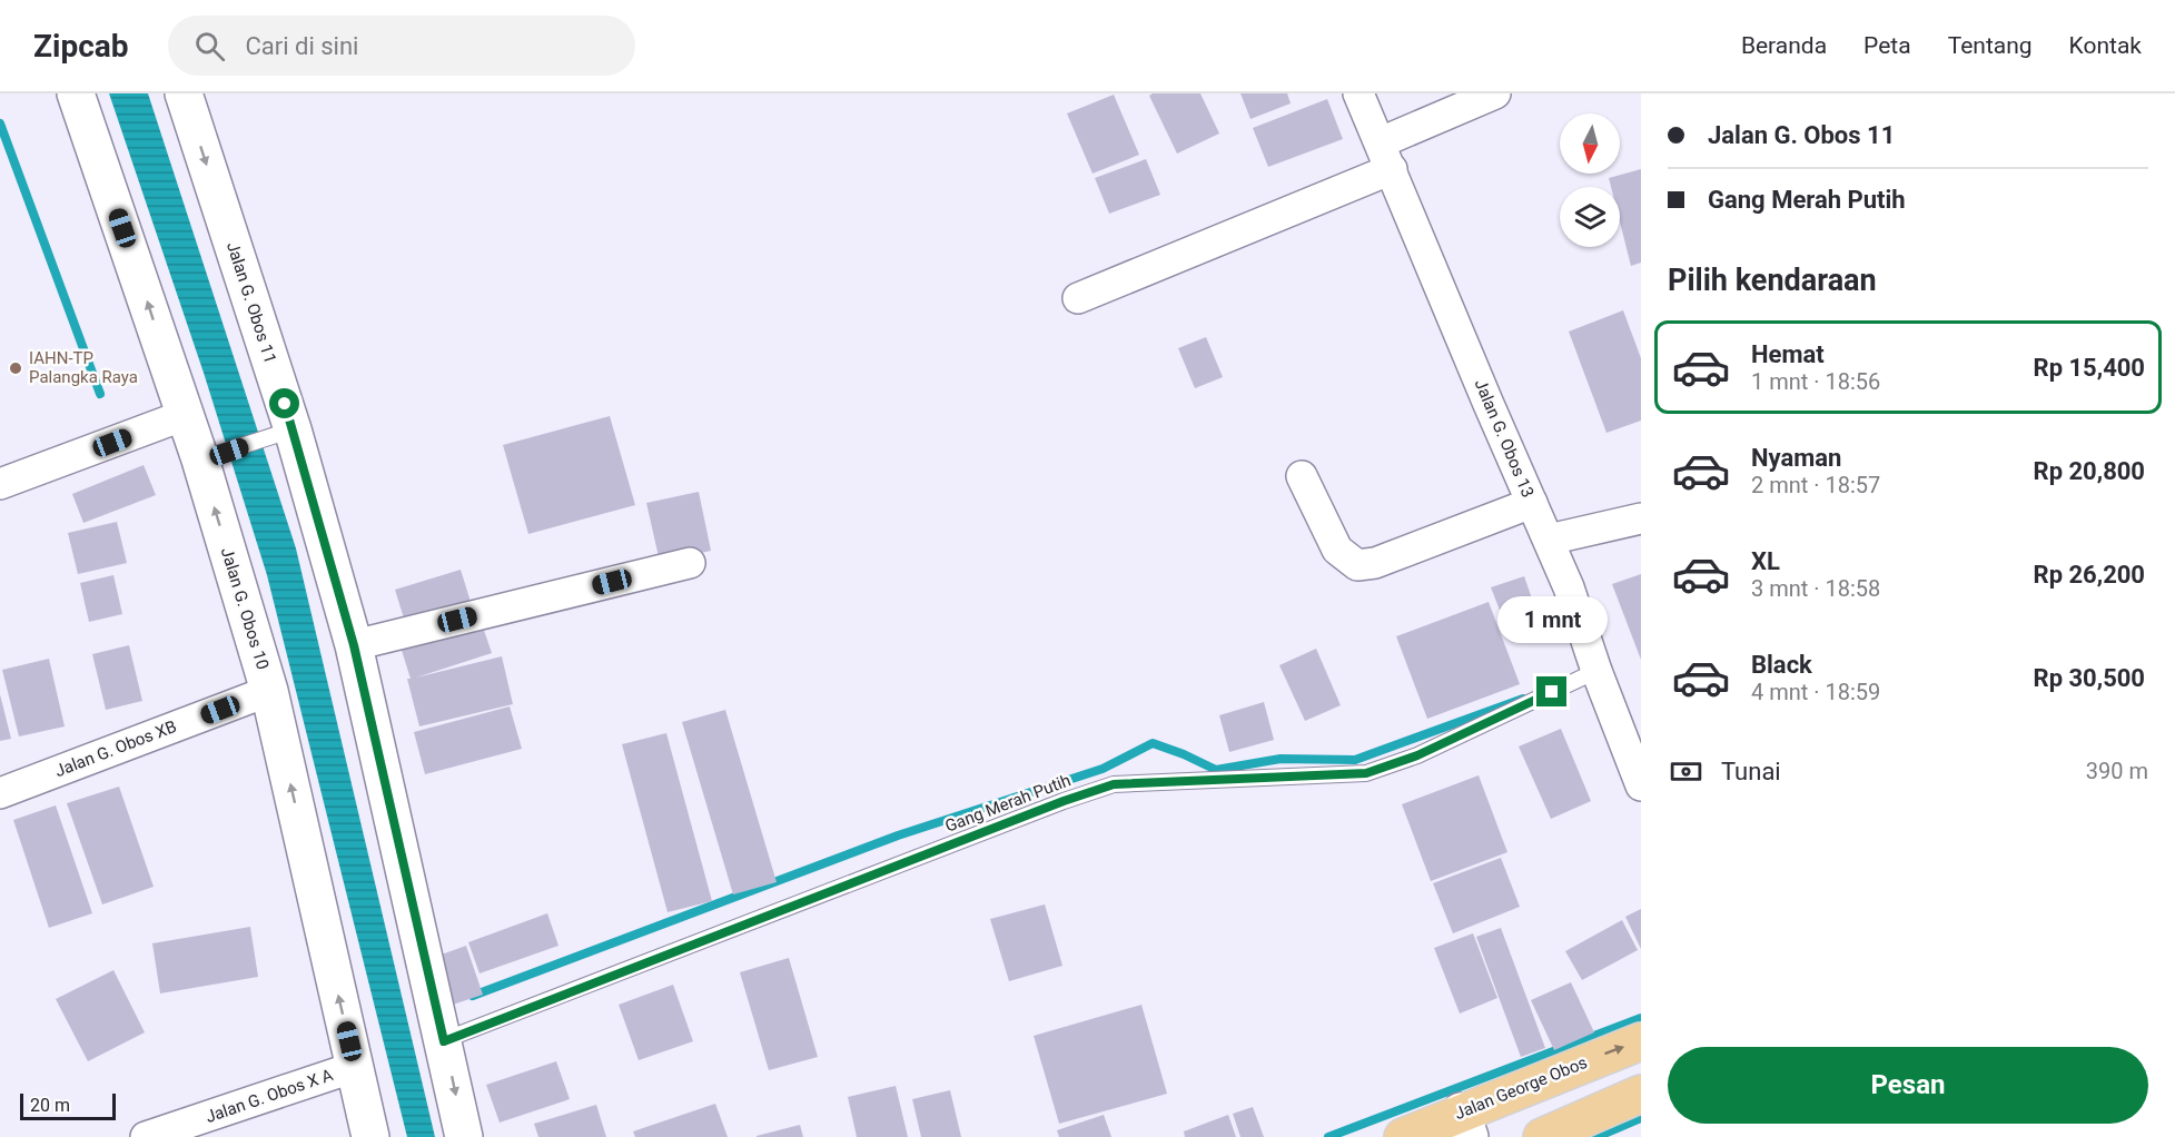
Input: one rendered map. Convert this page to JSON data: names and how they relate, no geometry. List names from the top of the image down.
{
  "streets": {
    "main road": ["Jalan George Obos"],
    "street": [
      "Jalan G. Obos 11",
      "Jalan G. Obos 13",
      "Jalan G. Obos 10",
      "Jalan G. Obos XB",
      "Jalan G. Obos X A"
    ],
    "lane": ["Gang Merah Putih"]
  },
  "crossings": [
    ["Jalan G. Obos 11", "Gang Merah Putih"],
    ["Jalan G. Obos 13", "Gang Merah Putih"],
    ["Jalan G. Obos 10", "Jalan G. Obos XB"],
    ["Jalan G. Obos 10", "Jalan G. Obos X A"]
  ],
  "one_way": ["Jalan G. Obos 11", "Jalan G. Obos 10"],
  "places": ["IAHN-TP Palangka Raya"],
  "scale_bar": "20 m",
  "north": "bottom",
  "page": {
    "header": "Zipcab",
    "search": "Cari di sini",
    "nav": [
      "Beranda",
      "Peta",
      "Tentang",
      "Kontak"
    ],
    "banner": ["Jalan G. Obos 11", "Gang Merah Putih"],
    "heading": "Pilih kendaraan",
    "list": [
      {
        "name": "Hemat",
        "note": "1 mnt · 18:56",
        "value": "Rp 15,400"
      },
      {
        "name": "Nyaman",
        "note": "2 mnt · 18:57",
        "value": "Rp 20,800"
      },
      {
        "name": "XL",
        "note": "3 mnt · 18:58",
        "value": "Rp 26,200"
      },
      {
        "name": "Black",
        "note": "4 mnt · 18:59",
        "value": "Rp 30,500"
      }
    ],
    "bubble": "1 mnt",
    "pay": ["Tunai", "390 m"],
    "buttons": "Pesan",
    "scale": "20 m"
  }
}
